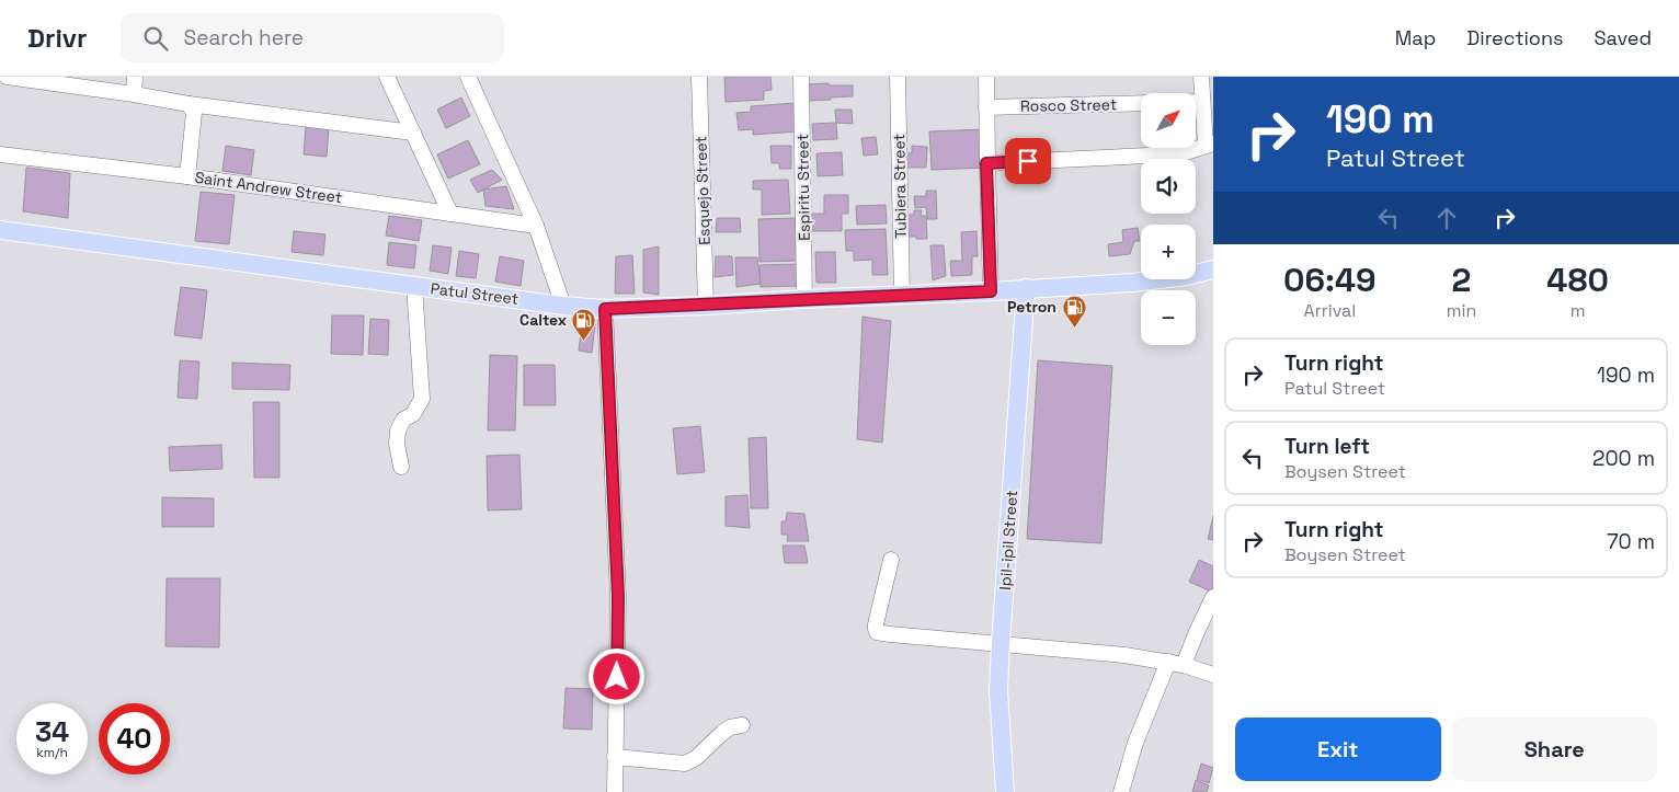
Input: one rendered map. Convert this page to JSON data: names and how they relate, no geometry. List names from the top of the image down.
{
  "streets": {
    "main road": ["Patul Street", "Ipil-ipil Street"],
    "street": [
      "Rosco Street",
      "Tubiera Street",
      "Saint Andrew Street",
      "Espiritu Street",
      "Esquejo Street"
    ]
  },
  "crossings": [
    ["Tubiera Street", "Patul Street"],
    ["Espiritu Street", "Patul Street"],
    ["Esquejo Street", "Patul Street"],
    ["Patul Street", "Ipil-ipil Street"]
  ],
  "places": {
    "fuel station": ["Petron", "Caltex"]
  },
  "north": "top right",
  "page": {
    "header": "Drivr",
    "search": "Search here",
    "nav": ["Map", "Directions", "Saved"],
    "turn": ["190 m", "Patul Street"],
    "map_buttons": ["+", "−"],
    "eta": [
      "06:49",
      "Arrival",
      "2",
      "min",
      "480",
      "m"
    ],
    "list": [
      {
        "name": "Turn right",
        "note": "Patul Street",
        "value": "190 m"
      },
      {
        "name": "Turn left",
        "note": "Boysen Street",
        "value": "200 m"
      },
      {
        "name": "Turn right",
        "note": "Boysen Street",
        "value": "70 m"
      }
    ],
    "speed": "34 km/h",
    "limit": "40",
    "buttons": ["Exit", "Share"]
  }
}
